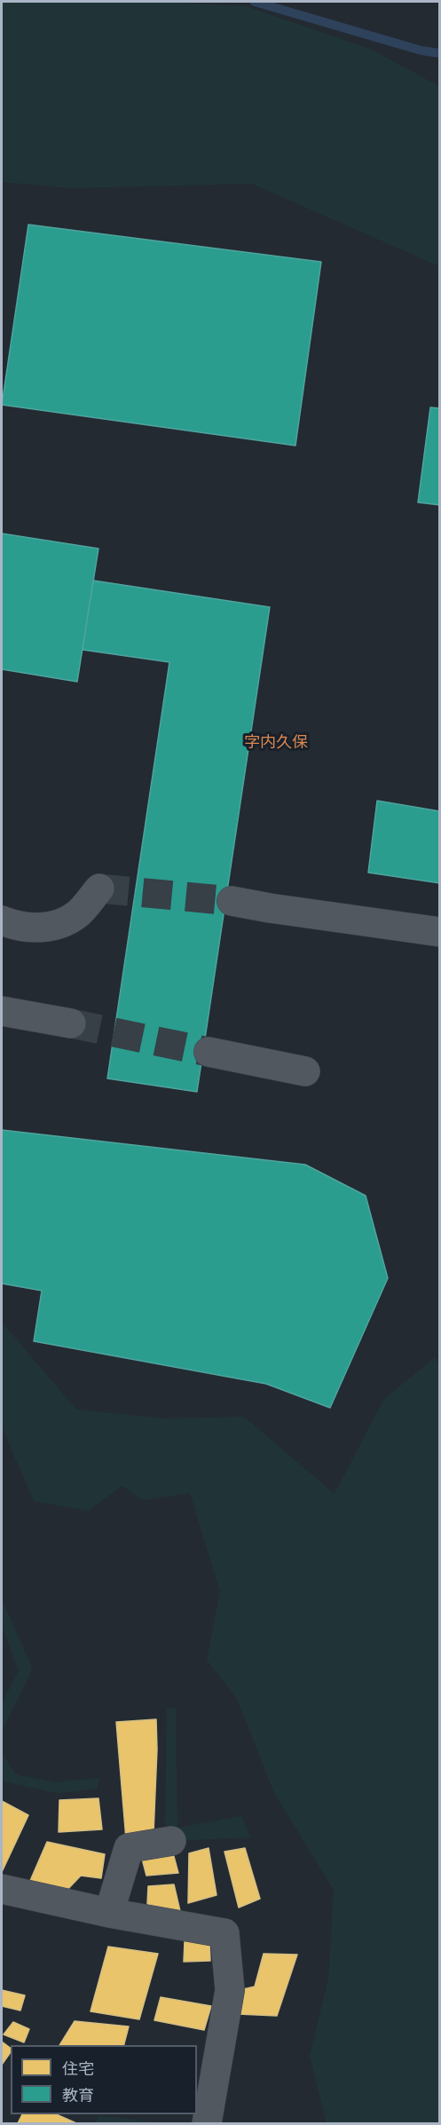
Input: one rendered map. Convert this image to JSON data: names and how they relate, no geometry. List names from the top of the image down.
{
  "districts": ["字内久保"],
  "legend": ["住宅", "教育"]
}
